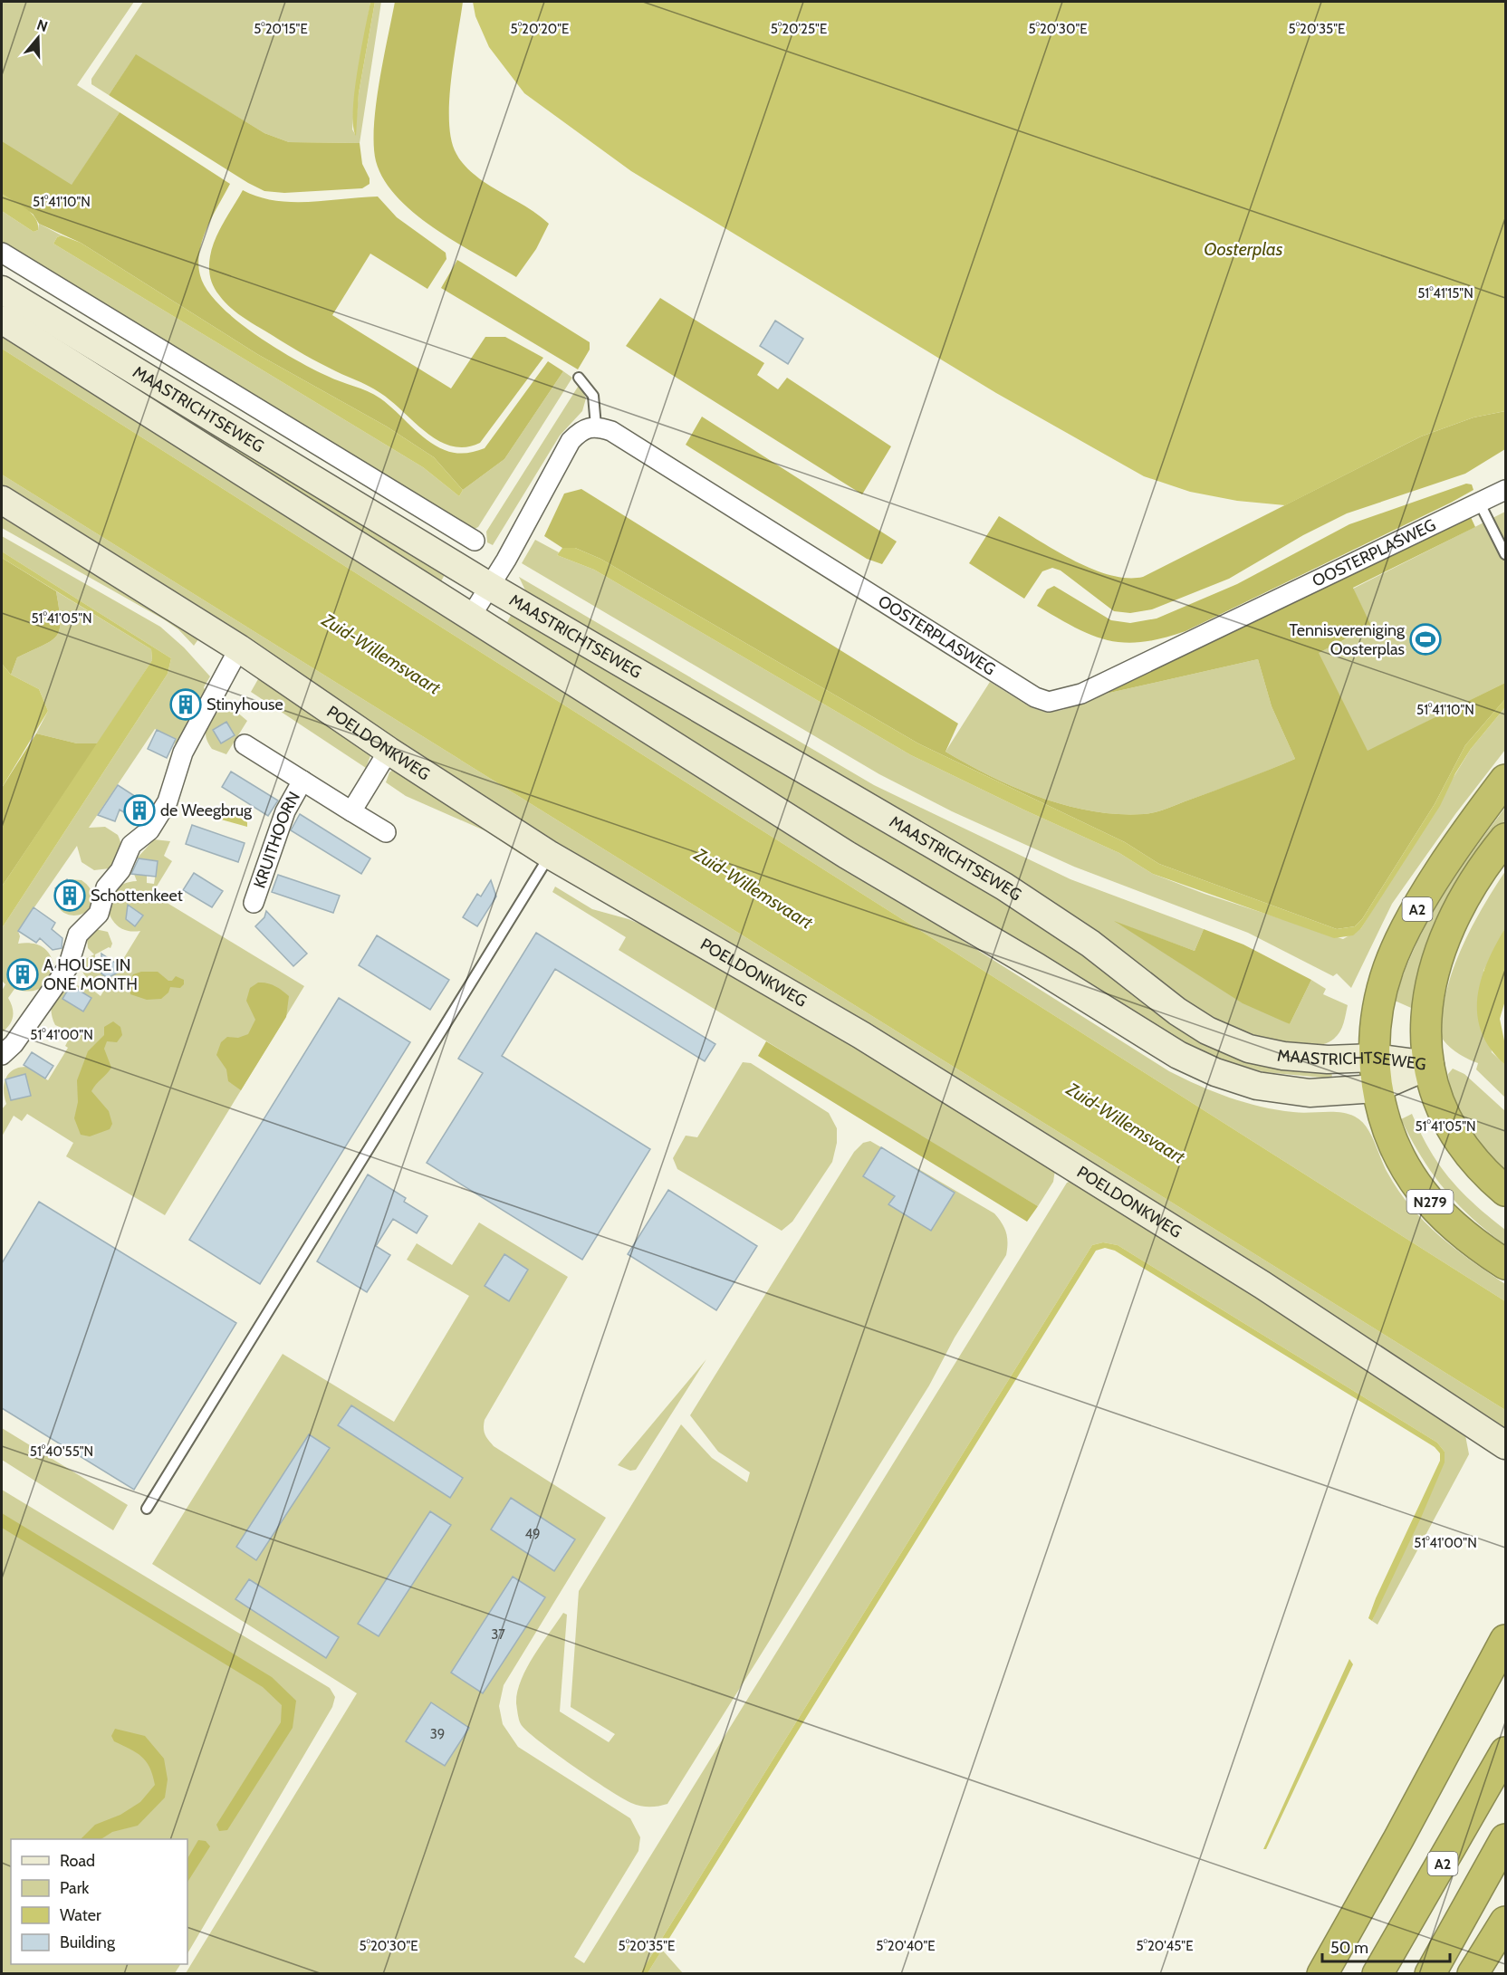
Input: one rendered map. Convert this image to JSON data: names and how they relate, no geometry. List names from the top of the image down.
{
  "streets": {
    "highway": ["A2", "N279"],
    "main road": ["MAASTRICHTSEWEG", "POELDONKWEG"],
    "street": ["OOSTERPLASWEG", "KRUITHOORN"]
  },
  "crossings": [
    ["MAASTRICHTSEWEG", "A2"],
    ["MAASTRICHTSEWEG", "N279"],
    ["A2", "N279"]
  ],
  "water": ["Oosterplas", "Zuid-Willemsvaart"],
  "places": {
    "sports": ["Tennisvereniging Oosterplas"],
    "building": [
      "Stinyhouse",
      "de Weegbrug",
      "Schottenkeet",
      "A HOUSE IN ONE MONTH"
    ]
  },
  "house_numbers": ["49", "37", "39"],
  "legend": [
    "Road",
    "Park",
    "Water",
    "Building"
  ],
  "scale_bar": "50 m",
  "north": "top",
  "coordinates": [
    "5°20'20\"E",
    "5°20'15\"E",
    "5°20'25\"E",
    "5°20'30\"E",
    "5°20'35\"E",
    "51°41'10\"N",
    "51°41'15\"N",
    "51°41'05\"N",
    "51°41'00\"N",
    "51°40'55\"N",
    "5°20'40\"E",
    "5°20'45\"E"
  ]
}
